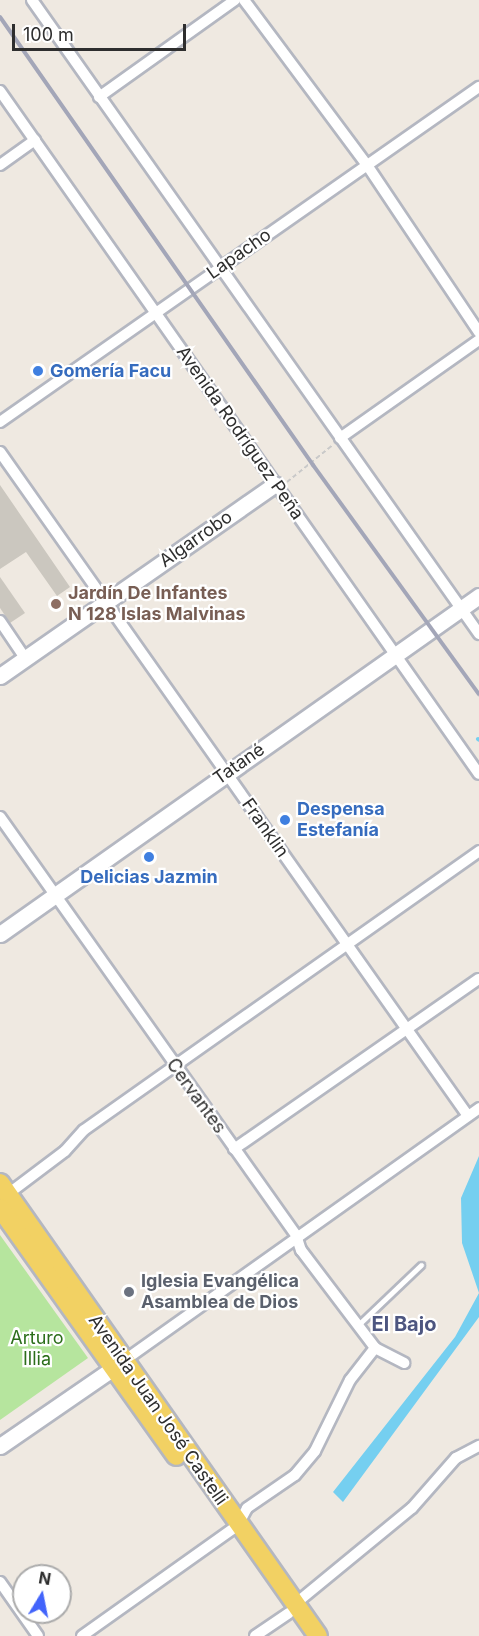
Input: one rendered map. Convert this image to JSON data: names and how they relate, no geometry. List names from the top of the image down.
{
  "streets": {
    "main road": ["Avenida Juan José Castelli"],
    "street": [
      "Lapacho",
      "Avenida Rodríguez Peña",
      "Algarrobo",
      "Tatané",
      "Franklin",
      "Cervantes"
    ]
  },
  "crossings": [
    ["Lapacho", "Avenida Rodríguez Peña"],
    ["Avenida Rodríguez Peña", "Algarrobo"],
    ["Avenida Rodríguez Peña", "Tatané"],
    ["Algarrobo", "Franklin"],
    ["Tatané", "Franklin"],
    ["Tatané", "Cervantes"]
  ],
  "districts": ["El Bajo"],
  "parks": ["Arturo Illia"],
  "places": [
    "Gomería Facu",
    "Jardín De Infantes N 128 Islas Malvinas",
    "Despensa Estefanía",
    "Delicias Jazmin",
    "Iglesia Evangélica Asamblea de Dios"
  ],
  "scale_bar": "100 m",
  "north": "top"
}
